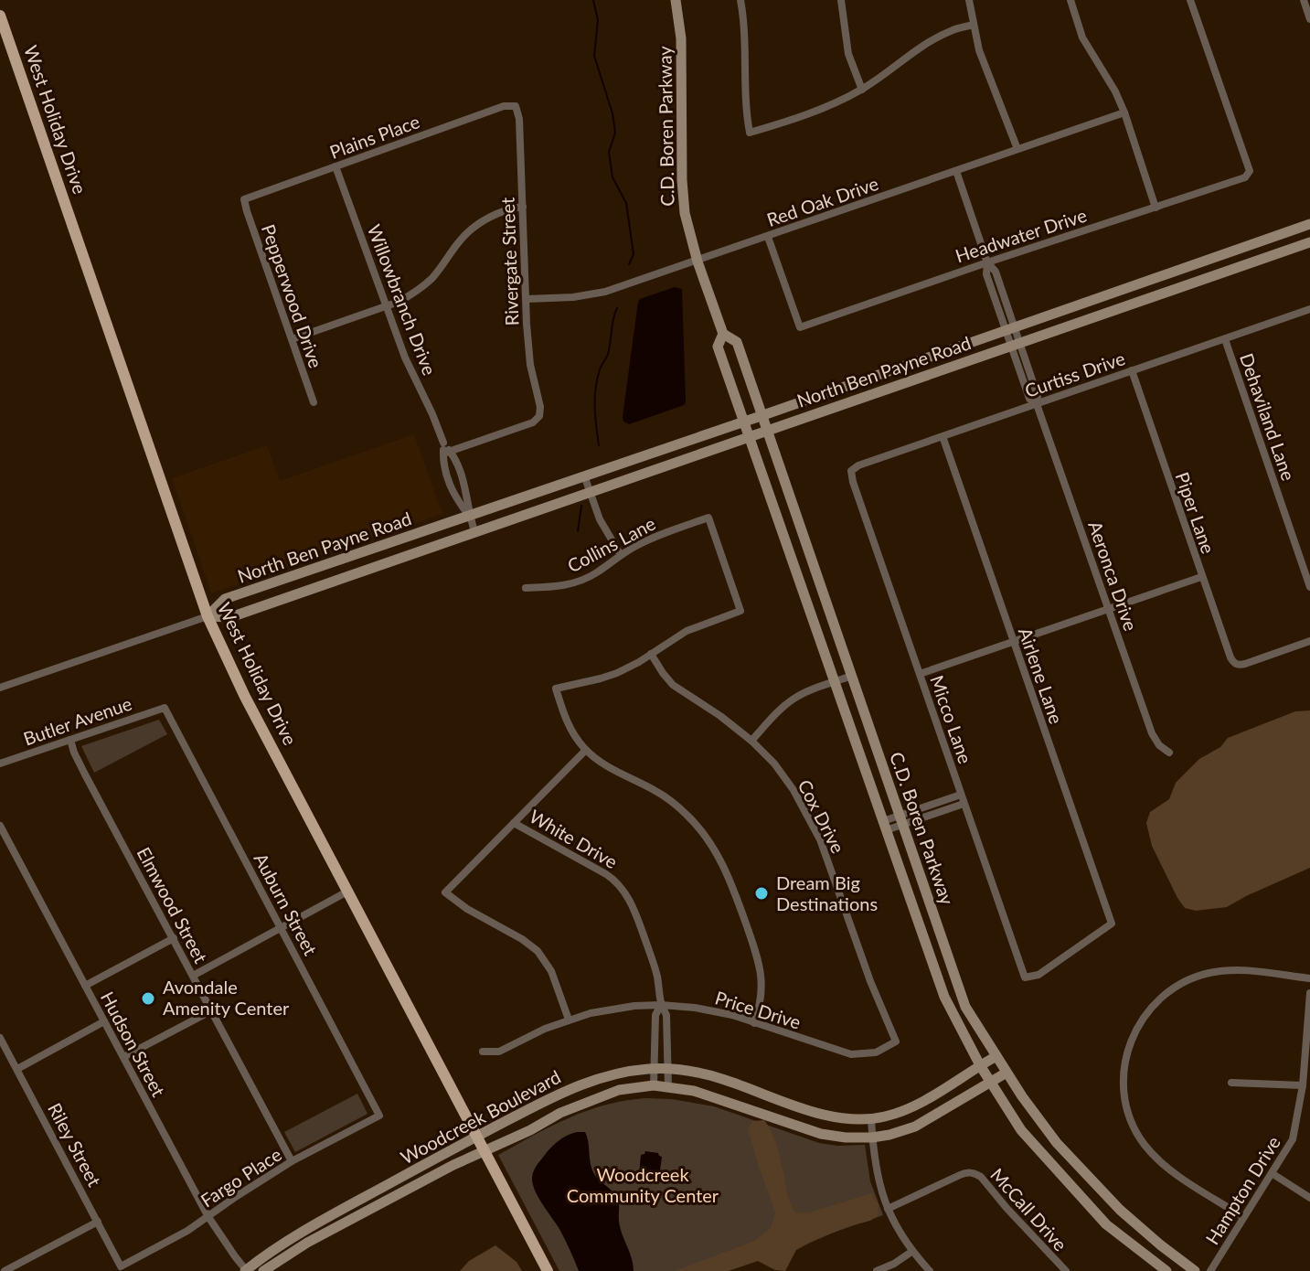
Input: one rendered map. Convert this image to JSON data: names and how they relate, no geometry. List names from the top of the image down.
{
  "streets": {
    "main road": ["West Holiday Drive"],
    "street": [
      "C.D. Boren Parkway",
      "Plains Place",
      "Red Oak Drive",
      "Headwater Drive",
      "Rivergate Street",
      "Pepperwood Drive",
      "Willowbranch Drive",
      "North Ben Payne Road",
      "Curtiss Drive",
      "Dehaviland Lane",
      "Piper Lane",
      "Collins Lane",
      "Aeronca Drive",
      "Airlene Lane",
      "Micco Lane",
      "Butler Avenue",
      "Cox Drive",
      "White Drive",
      "Auburn Street",
      "Elmwood Street",
      "Price Drive",
      "Hudson Street",
      "Woodcreek Boulevard",
      "Riley Street",
      "Fargo Place",
      "Hampton Drive",
      "McCall Drive"
    ]
  },
  "crossings": [
    ["West Holiday Drive", "North Ben Payne Road"],
    ["West Holiday Drive", "Woodcreek Boulevard"],
    ["C.D. Boren Parkway", "Red Oak Drive"],
    ["C.D. Boren Parkway", "North Ben Payne Road"],
    ["C.D. Boren Parkway", "Woodcreek Boulevard"],
    ["Plains Place", "Rivergate Street"],
    ["Plains Place", "Pepperwood Drive"],
    ["Plains Place", "Willowbranch Drive"],
    ["Red Oak Drive", "Headwater Drive"],
    ["Red Oak Drive", "Rivergate Street"],
    ["Red Oak Drive", "Aeronca Drive"],
    ["Headwater Drive", "Aeronca Drive"],
    ["Rivergate Street", "Willowbranch Drive"],
    ["Willowbranch Drive", "North Ben Payne Road"],
    ["North Ben Payne Road", "Aeronca Drive"],
    ["Curtiss Drive", "Dehaviland Lane"],
    ["Curtiss Drive", "Piper Lane"],
    ["Curtiss Drive", "Aeronca Drive"],
    ["Curtiss Drive", "Airlene Lane"],
    ["Curtiss Drive", "Micco Lane"],
    ["Collins Lane", "Cox Drive"],
    ["Airlene Lane", "Micco Lane"],
    ["Butler Avenue", "Auburn Street"],
    ["Butler Avenue", "Elmwood Street"],
    ["Cox Drive", "Price Drive"],
    ["White Drive", "Price Drive"],
    ["White Drive", "Woodcreek Boulevard"],
    ["Auburn Street", "Fargo Place"],
    ["Elmwood Street", "Fargo Place"],
    ["Hudson Street", "Woodcreek Boulevard"],
    ["Hudson Street", "Fargo Place"],
    ["Riley Street", "Fargo Place"]
  ],
  "parks": ["Woodcreek Community Center"],
  "places": ["Dream Big Destinations", "Avondale Amenity Center"]
}
